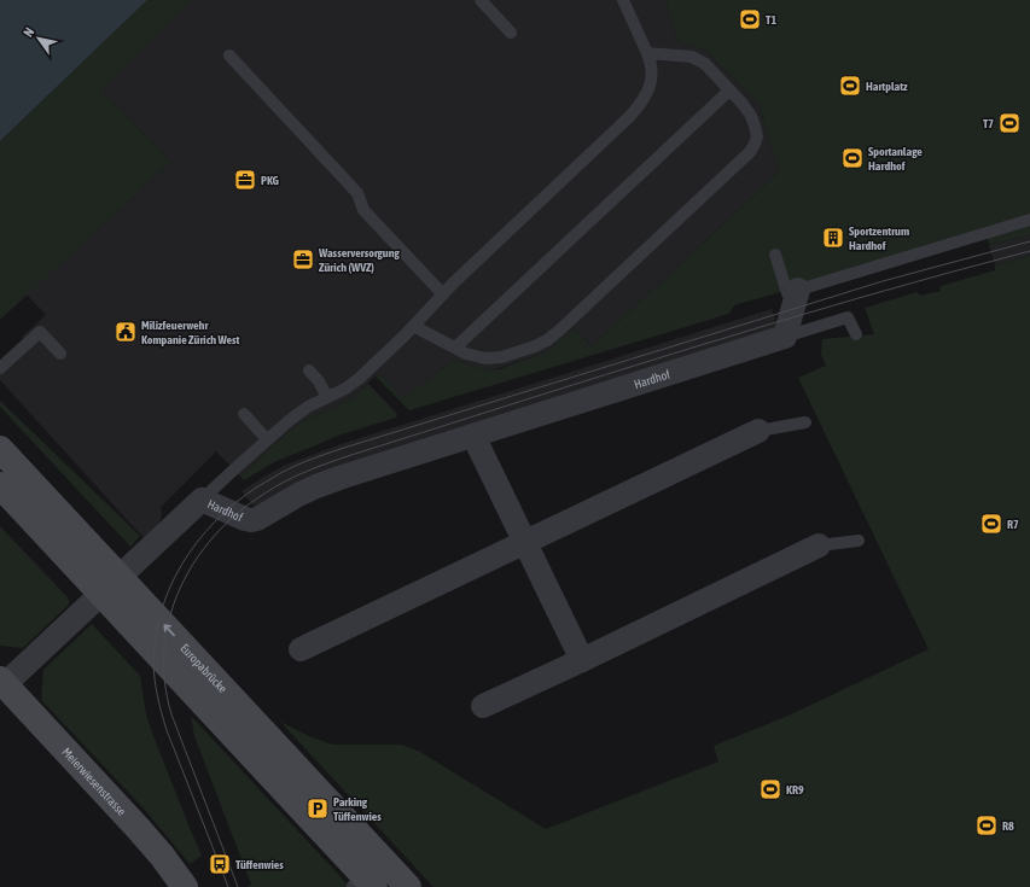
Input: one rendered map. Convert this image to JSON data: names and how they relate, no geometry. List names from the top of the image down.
{
  "streets": {
    "main road": ["Europabrücke", "Meierwiesenstrasse"],
    "street": ["Hardhof"]
  },
  "crossings": [
    ["Hardhof", "Meierwiesenstrasse"]
  ],
  "places": {
    "sports": [
      "T1",
      "Hartplatz",
      "T7",
      "Sportanlage Hardhof",
      "R7",
      "KR9",
      "R8"
    ],
    "office": ["PKG", "Wasserversorgung Zürich (WVZ)"],
    "building": ["Sportzentrum Hardhof"],
    "public building": ["Milizfeuerwehr Kompanie Zürich West"],
    "parking": ["Parking Tüffenwies"],
    "bus stop": ["Tüffenwies"]
  },
  "north": "top left"
}
